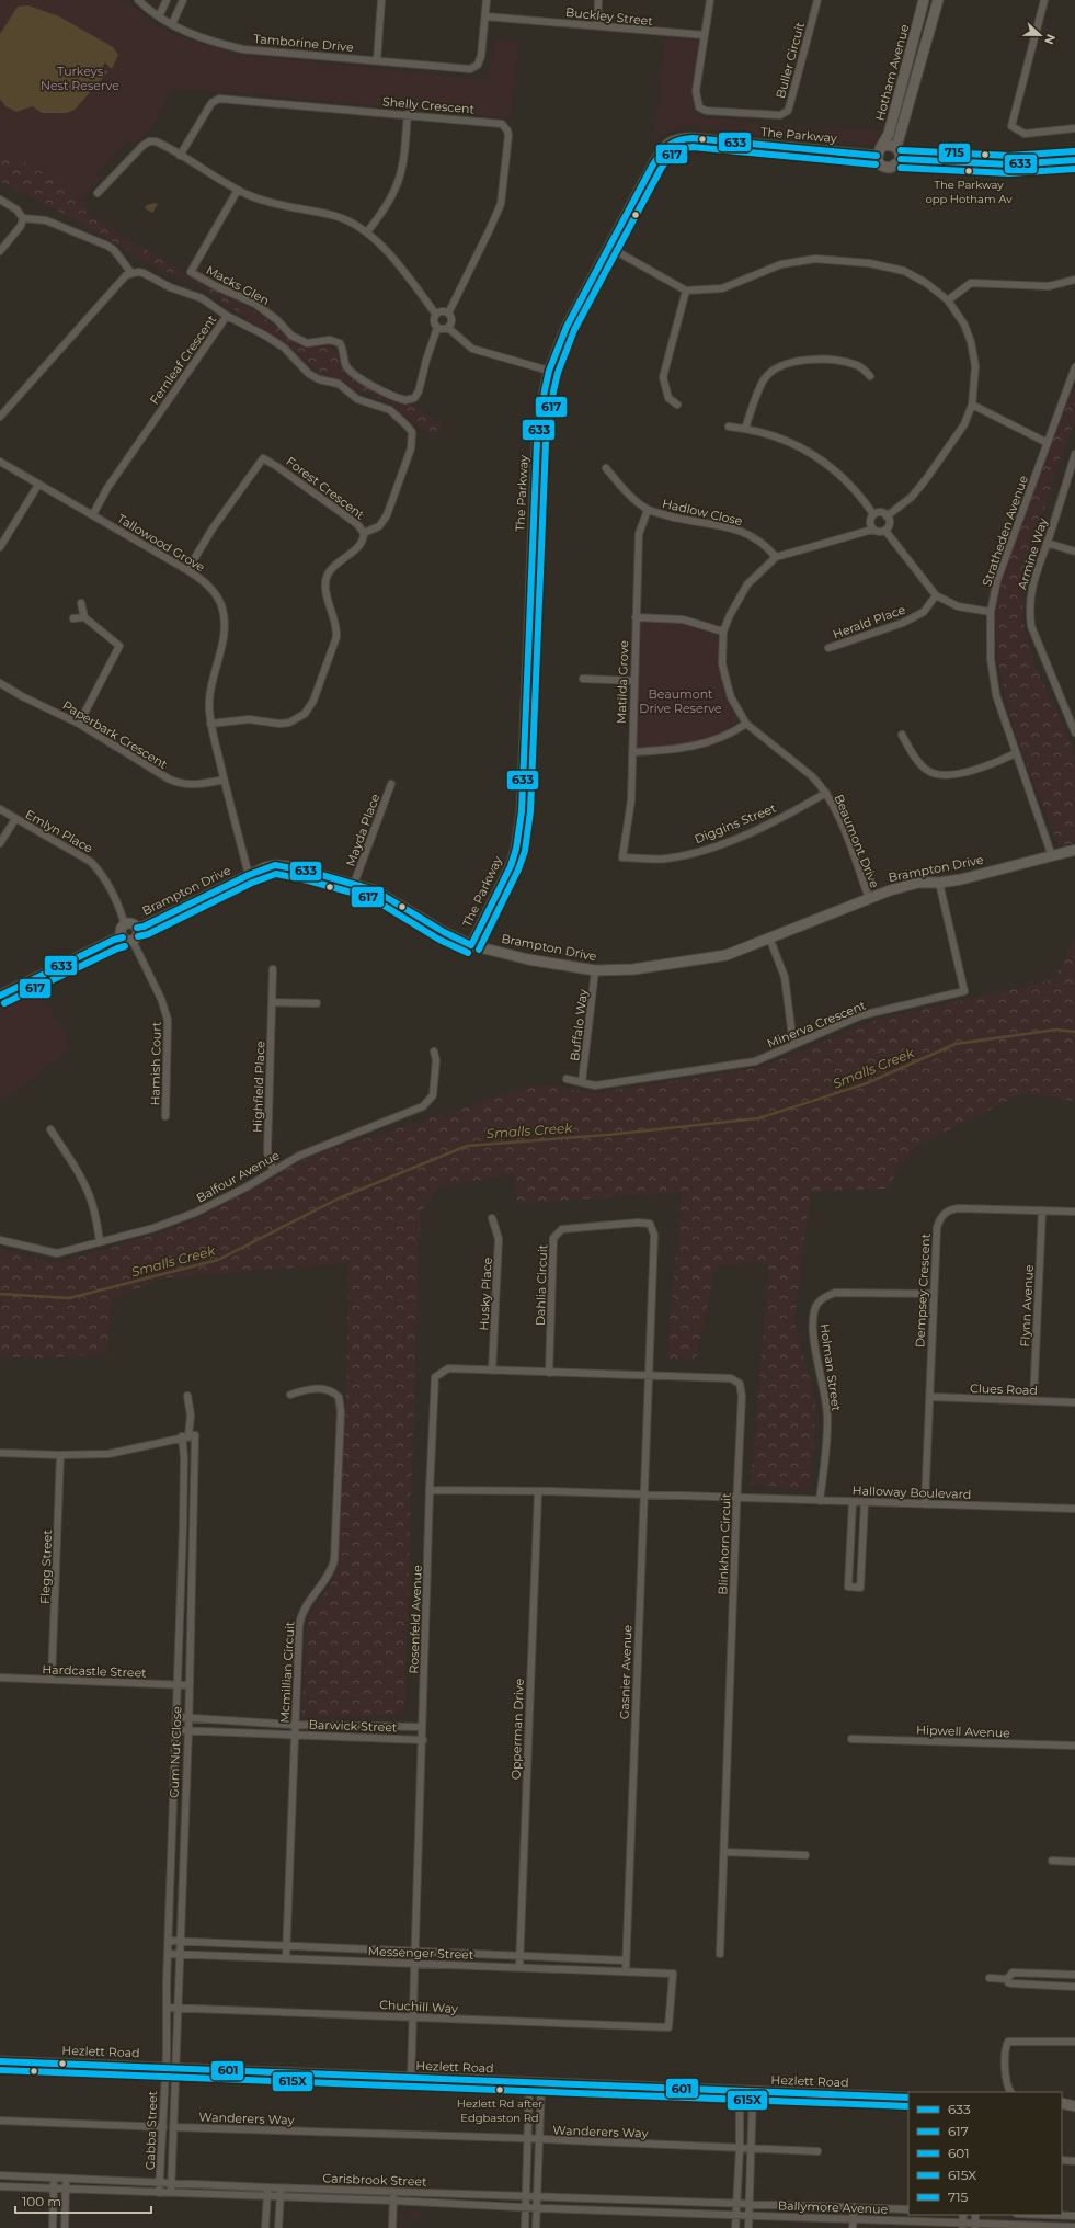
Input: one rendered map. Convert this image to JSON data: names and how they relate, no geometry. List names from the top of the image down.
{
  "streets": {
    "street": [
      "Buckley Street",
      "Tamborine Drive",
      "Buller Circuit",
      "Hotham Avenue",
      "Shelly Crescent",
      "The Parkway",
      "Macks Glen",
      "Fernleaf Crescent",
      "Forest Crescent",
      "Hadlow Close",
      "Stratheden Avenue",
      "Tallowood Grove",
      "Armine Way",
      "Herald Place",
      "Matilda Grove",
      "Paperbark Crescent",
      "Diggins Street",
      "Mayda Place",
      "Emlyn Place",
      "Beaumont Drive",
      "Brampton Drive",
      "Minerva Crescent",
      "Buffalo Way",
      "Hamish Court",
      "Highfield Place",
      "Balfour Avenue",
      "Dahlia Circuit",
      "Dempsey Crescent",
      "Husky Place",
      "Flynn Avenue",
      "Holman Street",
      "Clues Road",
      "Halloway Boulevard",
      "Blinkhorn Circuit",
      "Flegg Street",
      "Rosenfeld Avenue",
      "Hardcastle Street",
      "Mcmillian Circuit",
      "Gasnier Avenue",
      "Barwick Street",
      "Opperman Drive",
      "Hipwell Avenue",
      "Gum Nut Close",
      "Messenger Street",
      "Chuchill Way",
      "Hezlett Road",
      "Wanderers Way",
      "Gabba Street",
      "Carisbrook Street",
      "Ballymore Avenue"
    ]
  },
  "crossings": [
    ["Buckley Street", "Tamborine Drive"],
    ["Buckley Street", "Buller Circuit"],
    ["Hotham Avenue", "The Parkway"],
    ["Shelly Crescent", "Macks Glen"],
    ["The Parkway", "Brampton Drive"],
    ["Fernleaf Crescent", "Tallowood Grove"],
    ["Forest Crescent", "Tallowood Grove"],
    ["Hadlow Close", "Matilda Grove"],
    ["Hadlow Close", "Beaumont Drive"],
    ["Stratheden Avenue", "Brampton Drive"],
    ["Tallowood Grove", "Paperbark Crescent"],
    ["Tallowood Grove", "Brampton Drive"],
    ["Matilda Grove", "Diggins Street"],
    ["Diggins Street", "Beaumont Drive"],
    ["Mayda Place", "Brampton Drive"],
    ["Emlyn Place", "Brampton Drive"],
    ["Emlyn Place", "Hamish Court"],
    ["Beaumont Drive", "Brampton Drive"],
    ["Brampton Drive", "Minerva Crescent"],
    ["Brampton Drive", "Buffalo Way"],
    ["Brampton Drive", "Hamish Court"],
    ["Minerva Crescent", "Buffalo Way"],
    ["Highfield Place", "Balfour Avenue"],
    ["Dahlia Circuit", "Blinkhorn Circuit"],
    ["Dahlia Circuit", "Gasnier Avenue"],
    ["Dempsey Crescent", "Flynn Avenue"],
    ["Dempsey Crescent", "Holman Street"],
    ["Dempsey Crescent", "Clues Road"],
    ["Dempsey Crescent", "Halloway Boulevard"],
    ["Husky Place", "Blinkhorn Circuit"],
    ["Husky Place", "Rosenfeld Avenue"],
    ["Flynn Avenue", "Clues Road"],
    ["Holman Street", "Halloway Boulevard"],
    ["Halloway Boulevard", "Blinkhorn Circuit"],
    ["Halloway Boulevard", "Gasnier Avenue"],
    ["Blinkhorn Circuit", "Rosenfeld Avenue"],
    ["Blinkhorn Circuit", "Gasnier Avenue"],
    ["Flegg Street", "Hardcastle Street"],
    ["Rosenfeld Avenue", "Barwick Street"],
    ["Rosenfeld Avenue", "Messenger Street"],
    ["Rosenfeld Avenue", "Chuchill Way"],
    ["Rosenfeld Avenue", "Hezlett Road"],
    ["Hardcastle Street", "Gum Nut Close"],
    ["Mcmillian Circuit", "Barwick Street"],
    ["Mcmillian Circuit", "Messenger Street"],
    ["Gasnier Avenue", "Messenger Street"],
    ["Barwick Street", "Gum Nut Close"],
    ["Opperman Drive", "Messenger Street"],
    ["Gum Nut Close", "Messenger Street"],
    ["Gum Nut Close", "Chuchill Way"],
    ["Gum Nut Close", "Hezlett Road"],
    ["Gum Nut Close", "Gabba Street"],
    ["Messenger Street", "Chuchill Way"],
    ["Hezlett Road", "Gabba Street"],
    ["Wanderers Way", "Gabba Street"],
    ["Gabba Street", "Carisbrook Street"],
    ["Carisbrook Street", "Ballymore Avenue"]
  ],
  "water": ["Smalls Creek"],
  "parks": ["Turkeys Nest Reserve", "Beaumont Drive Reserve"],
  "places": ["The Parkway opp Hotham Av", "Hezlett Rd after Edgbaston Rd"],
  "lines": [
    "transit line 633",
    "transit line 617",
    "transit line 715",
    "transit line 601",
    "transit line 615X"
  ],
  "legend": [
    "633",
    "617",
    "601",
    "615X",
    "715"
  ],
  "scale_bar": "100 m",
  "north": "right"
}
